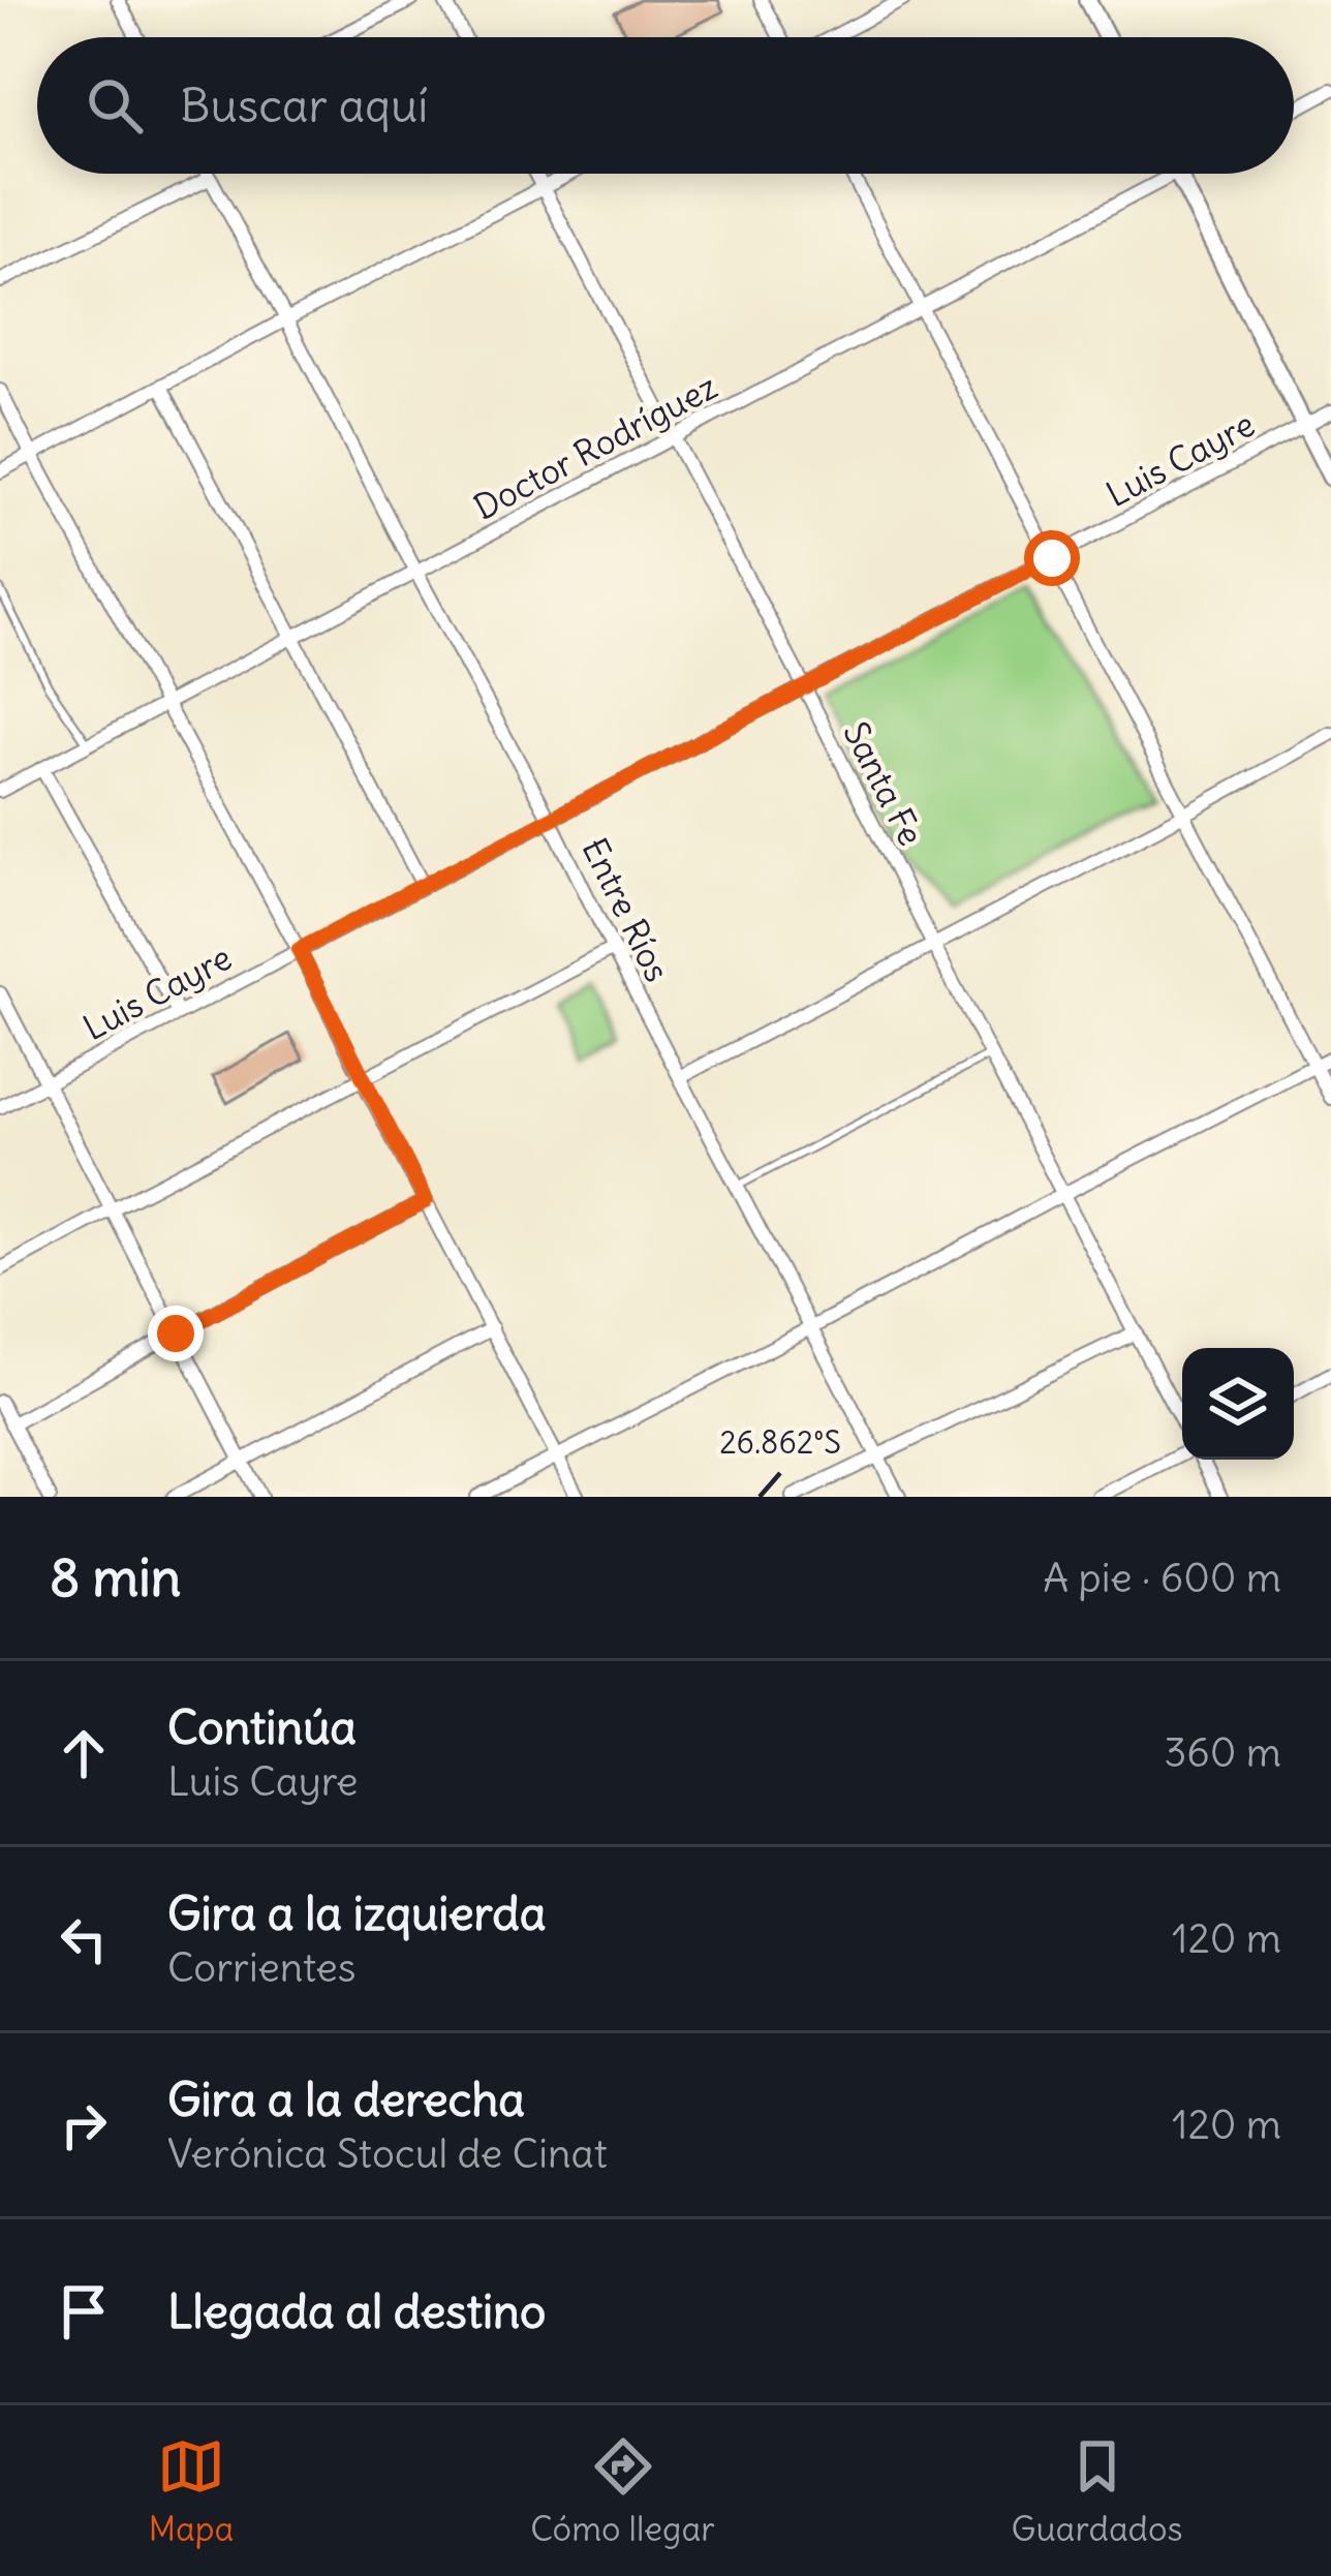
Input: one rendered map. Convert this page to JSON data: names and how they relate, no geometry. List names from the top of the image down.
{
  "streets": {
    "street": [
      "Doctor Rodríguez",
      "Luis Cayre",
      "Santa Fe",
      "Entre Ríos"
    ]
  },
  "crossings": [
    ["Doctor Rodríguez", "Santa Fe"],
    ["Doctor Rodríguez", "Entre Ríos"],
    ["Luis Cayre", "Santa Fe"],
    ["Luis Cayre", "Entre Ríos"]
  ],
  "page": {
    "search": "Buscar aquí",
    "heading": ["8 min", "A pie · 600 m"],
    "list": [
      ["Continúa", "Luis Cayre", "360 m"],
      ["Gira a la izquierda", "Corrientes", "120 m"],
      ["Gira a la derecha", "Verónica Stocul de Cinat", "120 m"],
      "Llegada al destino"
    ],
    "nav": ["Mapa", "Cómo llegar", "Guardados"]
  },
  "coordinates": ["26.862°S"]
}
